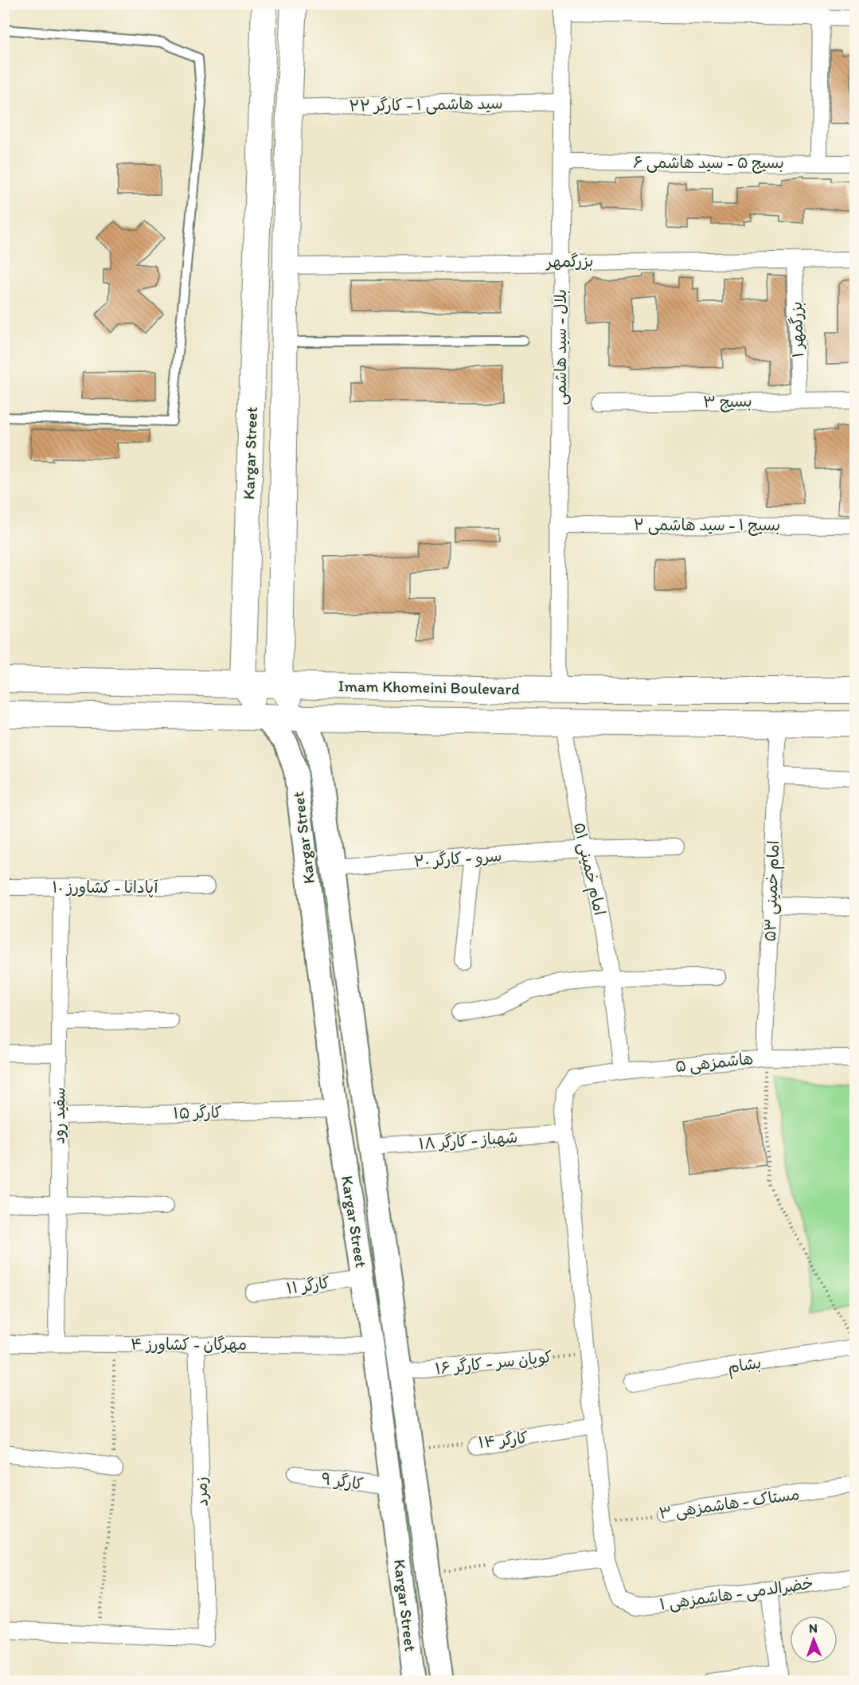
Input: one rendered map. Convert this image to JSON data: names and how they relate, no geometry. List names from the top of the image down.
{
  "streets": {
    "main road": ["Kargar Street", "Imam Khomeini Boulevard"],
    "street": [
      "سید هاشمی ۱ - کارگر ۲۲",
      "بسیج ۵ - سید هاشمی ۶",
      "بزرگمهر",
      "بزرگمهر ۱",
      "بلال - سید هاشمی",
      "بسیج ۳",
      "بسیج ۱ - سید هاشمی ۲",
      "سرو - کارگر ۲۰",
      "امام خمینی ۵۱",
      "آپادانا - کشاورز ۱۰",
      "امام خمینی ۵۳",
      "هاشمزهی ۵",
      "کارگر ۱۵",
      "سفید رود",
      "شهباز - کارگر ۱۸",
      "کارگر ۱۱",
      "مهرگان - کشاورز ۴",
      "کوپان سر - کارگر ۱۶",
      "بشام",
      "کارگر ۱۴",
      "کارگر ۹",
      "زمرد",
      "مستاک - هاشمزهی ۳",
      "خضرالدمی - هاشمزهی ۱"
    ]
  },
  "crossings": [
    ["سید هاشمی ۱ - کارگر ۲۲", "بلال - سید هاشمی"],
    ["سید هاشمی ۱ - کارگر ۲۲", "Kargar Street"],
    ["بسیج ۵ - سید هاشمی ۶", "بلال - سید هاشمی"],
    ["بزرگمهر", "بزرگمهر ۱"],
    ["بزرگمهر", "بلال - سید هاشمی"],
    ["بزرگمهر", "Kargar Street"],
    ["بزرگمهر ۱", "بسیج ۳"],
    ["بلال - سید هاشمی", "بسیج ۱ - سید هاشمی ۲"],
    ["بلال - سید هاشمی", "Imam Khomeini Boulevard"],
    ["Kargar Street", "Imam Khomeini Boulevard"],
    ["Kargar Street", "سرو - کارگر ۲۰"],
    ["Kargar Street", "کارگر ۱۵"],
    ["Kargar Street", "شهباز - کارگر ۱۸"],
    ["Kargar Street", "کارگر ۱۱"],
    ["Kargar Street", "مهرگان - کشاورز ۴"],
    ["Kargar Street", "کوپان سر - کارگر ۱۶"],
    ["Kargar Street", "کارگر ۱۴"],
    ["Kargar Street", "کارگر ۹"],
    ["Imam Khomeini Boulevard", "امام خمینی ۵۱"],
    ["Imam Khomeini Boulevard", "امام خمینی ۵۳"],
    ["سرو - کارگر ۲۰", "امام خمینی ۵۱"],
    ["امام خمینی ۵۱", "هاشمزهی ۵"],
    ["آپادانا - کشاورز ۱۰", "سفید رود"],
    ["امام خمینی ۵۳", "هاشمزهی ۵"],
    ["هاشمزهی ۵", "شهباز - کارگر ۱۸"],
    ["کارگر ۱۵", "سفید رود"],
    ["سفید رود", "مهرگان - کشاورز ۴"],
    ["مهرگان - کشاورز ۴", "زمرد"]
  ],
  "north": "top"
}
